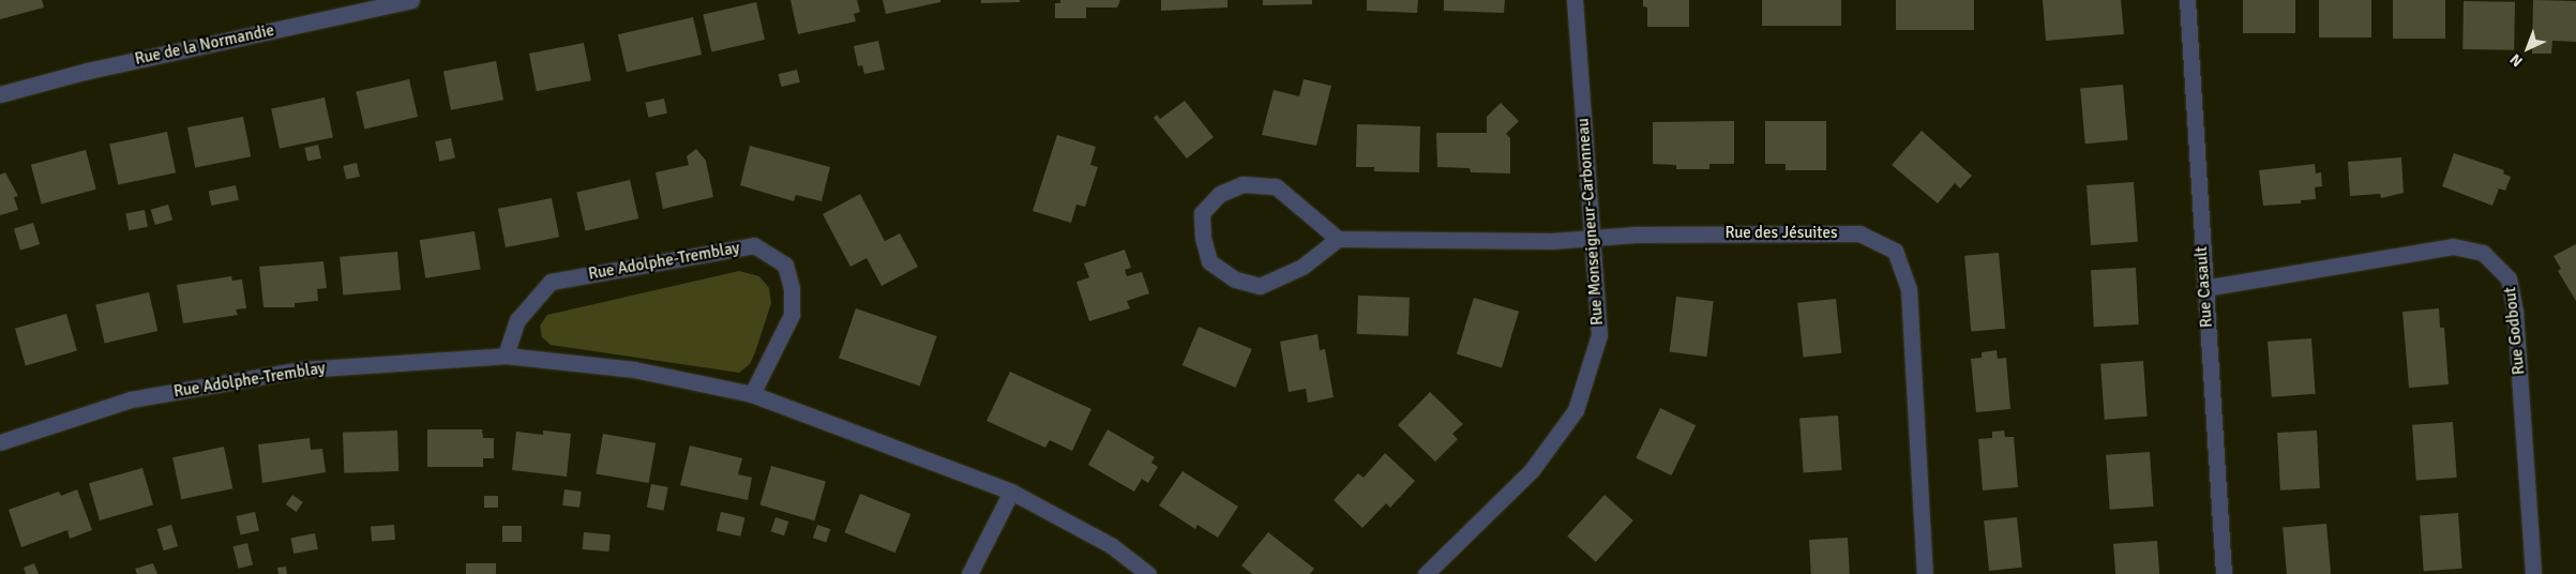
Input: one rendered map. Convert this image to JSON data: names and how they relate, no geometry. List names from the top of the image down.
{
  "streets": {
    "street": [
      "Rue de la Normandie",
      "Rue Monseigneur-Carbonneau",
      "Rue des Jésuites",
      "Rue Adolphe-Tremblay",
      "Rue Casault",
      "Rue Godbout"
    ]
  },
  "crossings": [
    ["Rue Monseigneur-Carbonneau", "Rue des Jésuites"],
    ["Rue Casault", "Rue Godbout"]
  ],
  "north": "bottom left"
}
